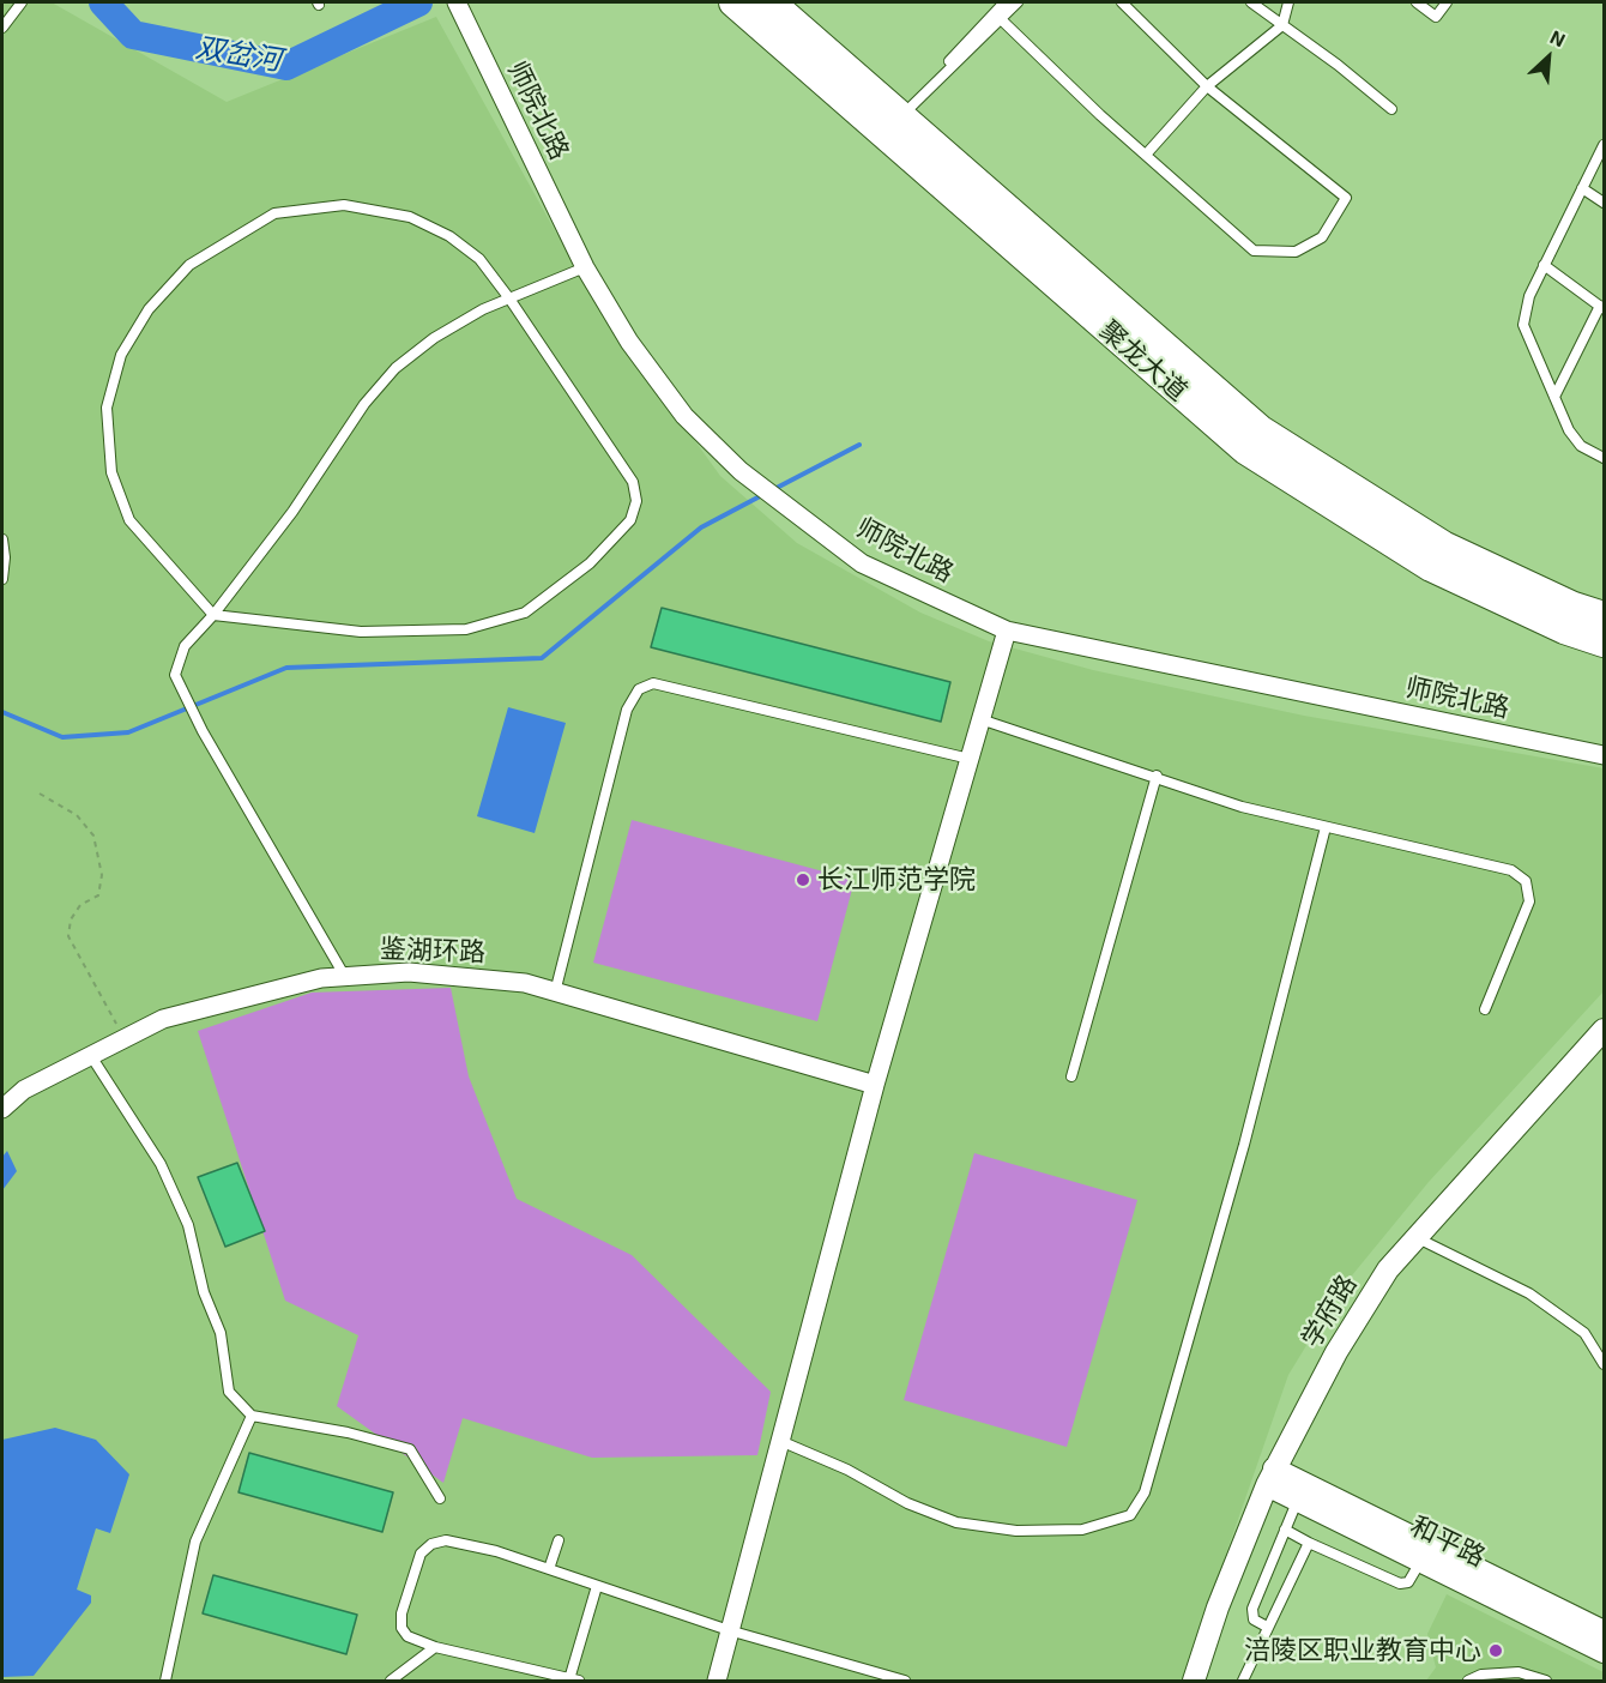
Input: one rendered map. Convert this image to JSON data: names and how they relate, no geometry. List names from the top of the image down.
{
  "streets": {
    "highway": ["聚龙大道"],
    "street": [
      "师院北路",
      "鉴湖环路",
      "学府路",
      "和平路"
    ]
  },
  "crossings": [
    ["学府路", "和平路"]
  ],
  "water": ["双岔河"],
  "places": ["长江师范学院", "涪陵区职业教育中心"],
  "north": "top right"
}
